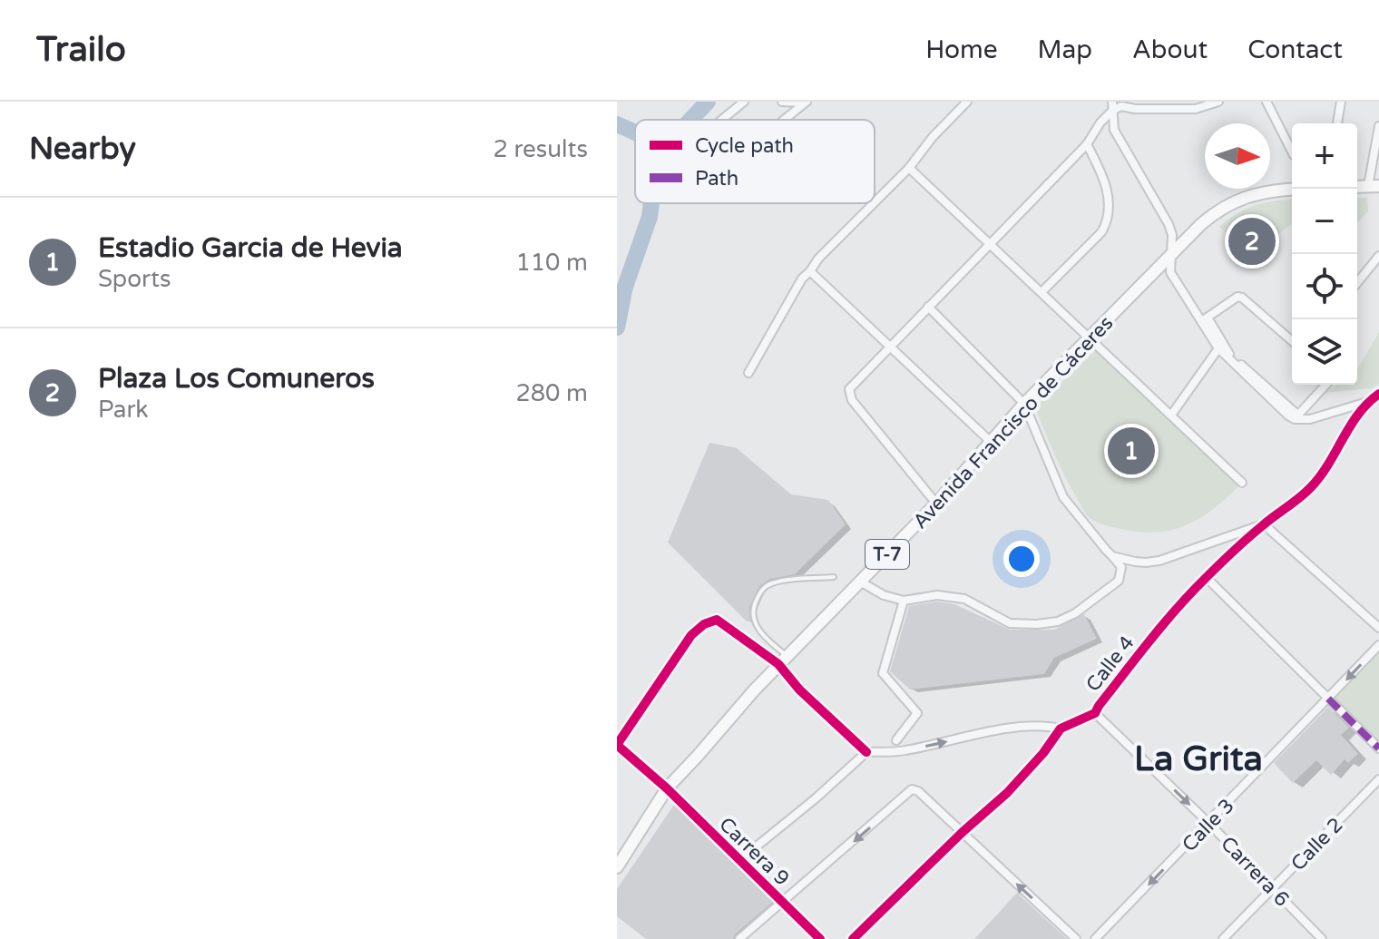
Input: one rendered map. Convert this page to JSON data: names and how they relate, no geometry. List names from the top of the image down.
{
  "streets": {
    "main road": ["Avenida Francisco de Cáceres", "T-7"],
    "street": [
      "Calle 4",
      "Calle 3",
      "Calle 2",
      "Carrera 9",
      "Carrera 6"
    ]
  },
  "crossings": [
    ["Avenida Francisco de Cáceres", "Carrera 9"],
    ["Calle 4", "Carrera 6"],
    ["Calle 3", "Carrera 6"],
    ["Calle 2", "Carrera 6"]
  ],
  "one_way": ["Calle 3", "Carrera 6"],
  "districts": ["La Grita"],
  "legend": ["Cycle path", "Path"],
  "north": "right",
  "page": {
    "header": "Trailo",
    "nav": [
      "Home",
      "Map",
      "About",
      "Contact"
    ],
    "heading": ["Nearby", "2 results"],
    "map_buttons": ["+", "−"],
    "list": [
      {
        "mark": "1",
        "name": "Estadio Garcia de Hevia",
        "note": "Sports",
        "value": "110 m"
      },
      {
        "mark": "2",
        "name": "Plaza Los Comuneros",
        "note": "Park",
        "value": "280 m"
      }
    ],
    "pins": ["2", "1"]
  }
}
